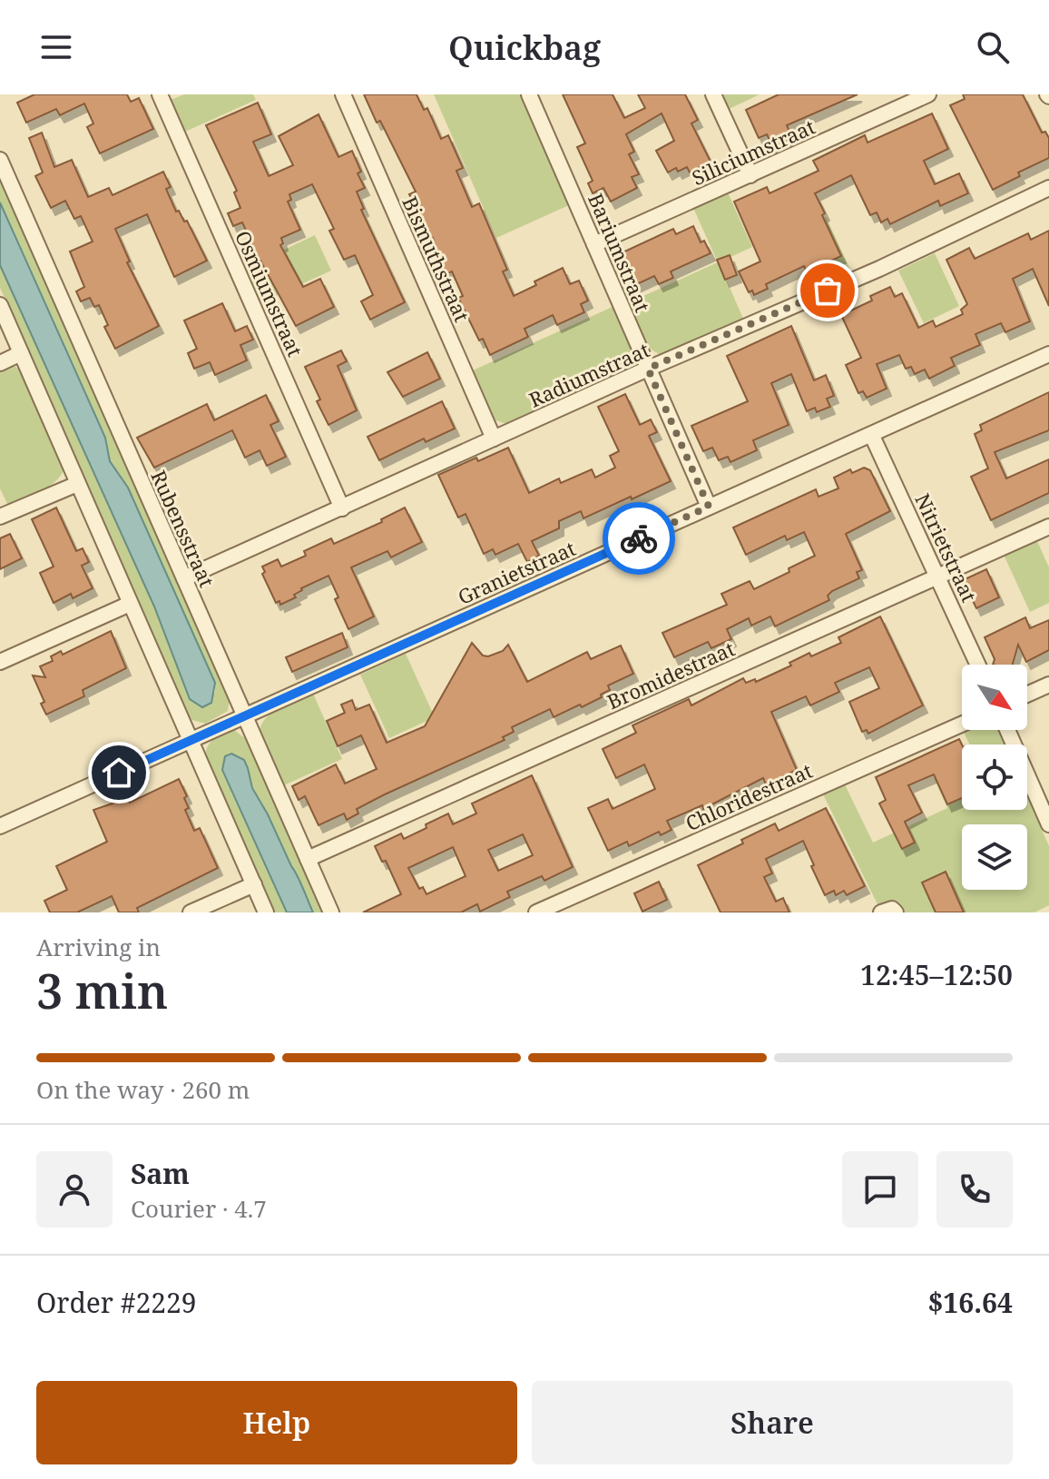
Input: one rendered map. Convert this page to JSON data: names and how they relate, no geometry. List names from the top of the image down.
{
  "streets": {
    "street": [
      "Siliciumstraat",
      "Bariumstraat",
      "Bismuthstraat",
      "Osmiumstraat",
      "Radiumstraat",
      "Rubensstraat",
      "Nitrietstraat",
      "Granietstraat",
      "Bromidestraat",
      "Chloridestraat"
    ]
  },
  "crossings": [
    ["Siliciumstraat", "Bariumstraat"],
    ["Bariumstraat", "Radiumstraat"],
    ["Bariumstraat", "Granietstraat"],
    ["Bismuthstraat", "Radiumstraat"],
    ["Osmiumstraat", "Radiumstraat"],
    ["Radiumstraat", "Rubensstraat"],
    ["Rubensstraat", "Granietstraat"],
    ["Rubensstraat", "Bromidestraat"],
    ["Nitrietstraat", "Granietstraat"],
    ["Nitrietstraat", "Bromidestraat"]
  ],
  "north": "bottom right",
  "page": {
    "header": "Quickbag",
    "heading": ["3 min", "Arriving in", "12:45–12:50"],
    "panel": [
      "Sam",
      "Courier · 4.7",
      "Order #2229",
      "$16.64"
    ],
    "bar": "On the way · 260 m",
    "buttons": ["Help", "Share"]
  }
}
